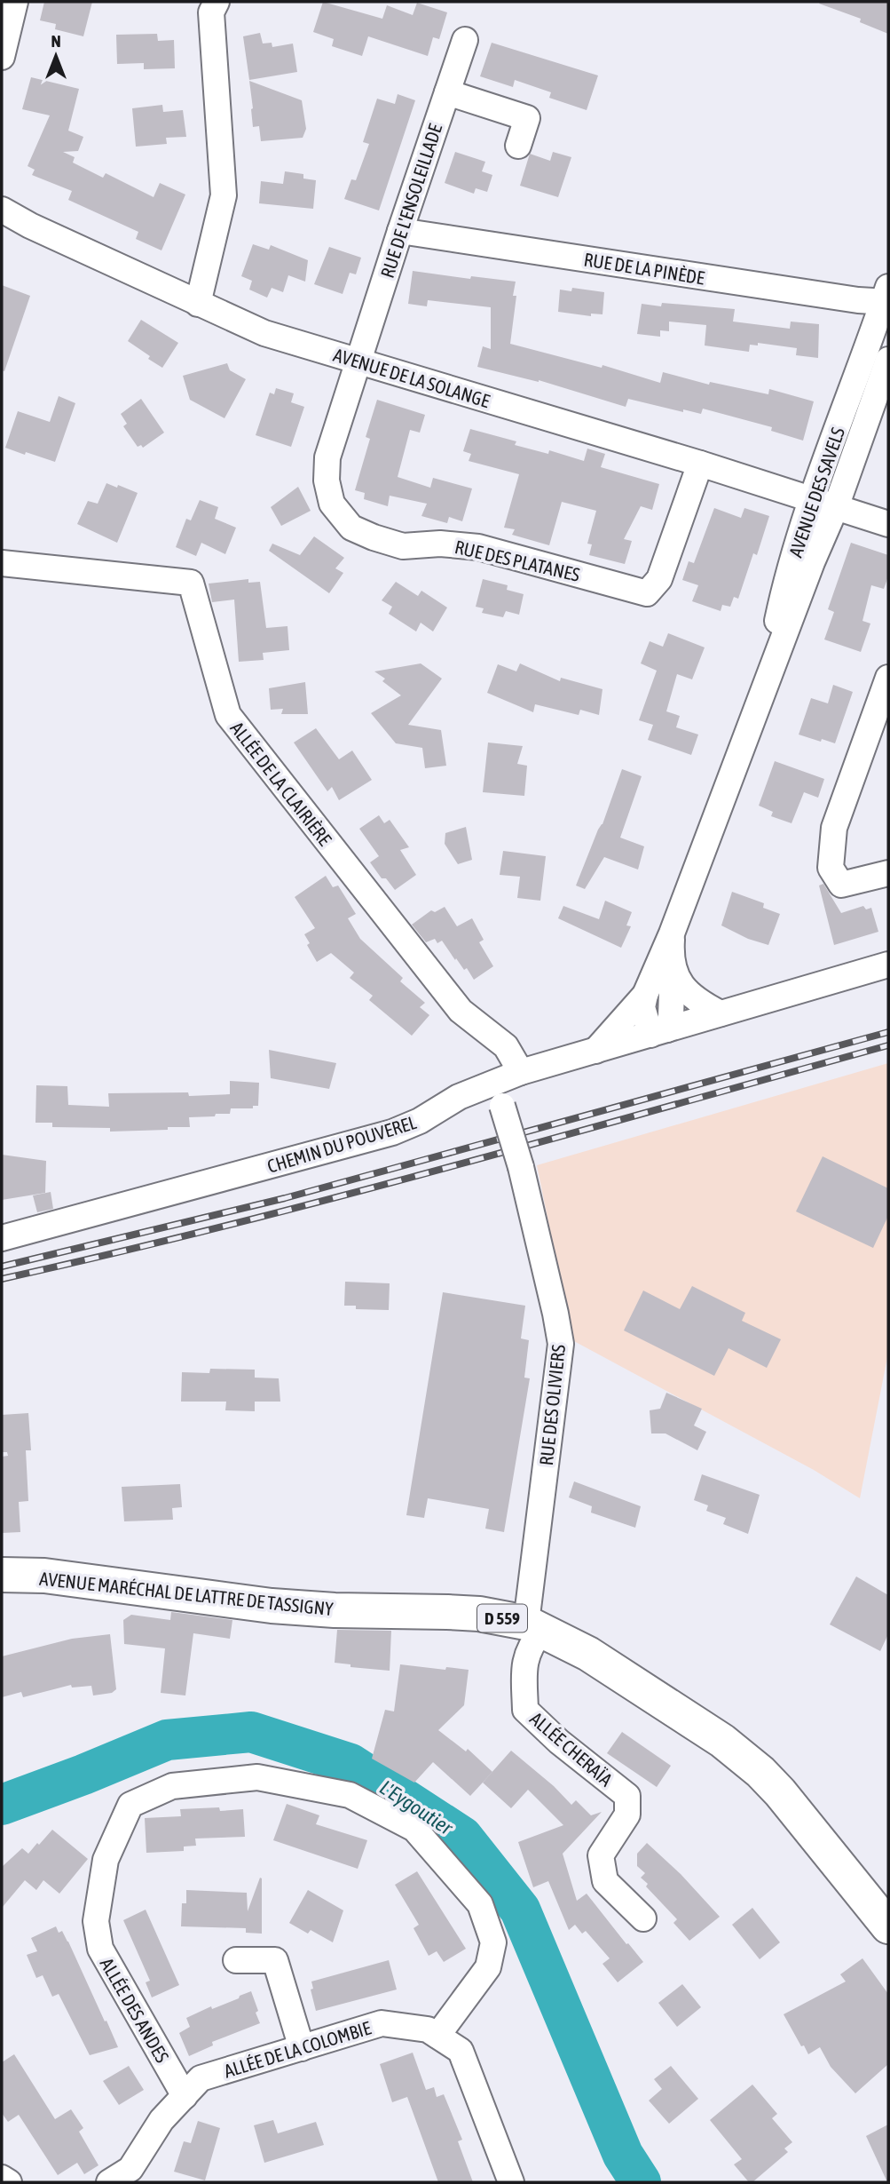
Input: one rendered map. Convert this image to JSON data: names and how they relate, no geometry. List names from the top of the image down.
{
  "streets": {
    "main road": ["AVENUE MARÉCHAL DE LATTRE DE TASSIGNY", "D 559"],
    "street": [
      "RUE DE L'ENSOLEILLADE",
      "RUE DE LA PINÈDE",
      "AVENUE DE LA SOLANGE",
      "AVENUE DES SAVELS",
      "RUE DES PLATANES",
      "ALLÉE DE LA CLAIRIÈRE",
      "CHEMIN DU POUVEREL",
      "RUE DES OLIVIERS",
      "ALLÉE CHERAÏA",
      "ALLÉE DES ANDES",
      "ALLÉE DE LA COLOMBIE"
    ]
  },
  "crossings": [
    ["RUE DE L'ENSOLEILLADE", "RUE DE LA PINÈDE"],
    ["RUE DE L'ENSOLEILLADE", "AVENUE DE LA SOLANGE"],
    ["RUE DE L'ENSOLEILLADE", "RUE DES PLATANES"],
    ["RUE DE LA PINÈDE", "AVENUE DES SAVELS"],
    ["AVENUE DE LA SOLANGE", "AVENUE DES SAVELS"],
    ["AVENUE DE LA SOLANGE", "RUE DES PLATANES"],
    ["AVENUE DES SAVELS", "CHEMIN DU POUVEREL"],
    ["ALLÉE DE LA CLAIRIÈRE", "CHEMIN DU POUVEREL"],
    ["CHEMIN DU POUVEREL", "RUE DES OLIVIERS"],
    ["RUE DES OLIVIERS", "AVENUE MARÉCHAL DE LATTRE DE TASSIGNY"],
    ["RUE DES OLIVIERS", "ALLÉE CHERAÏA"],
    ["AVENUE MARÉCHAL DE LATTRE DE TASSIGNY", "ALLÉE CHERAÏA"],
    ["ALLÉE DES ANDES", "ALLÉE DE LA COLOMBIE"]
  ],
  "water": ["L'Eygoutier"],
  "north": "top"
}
